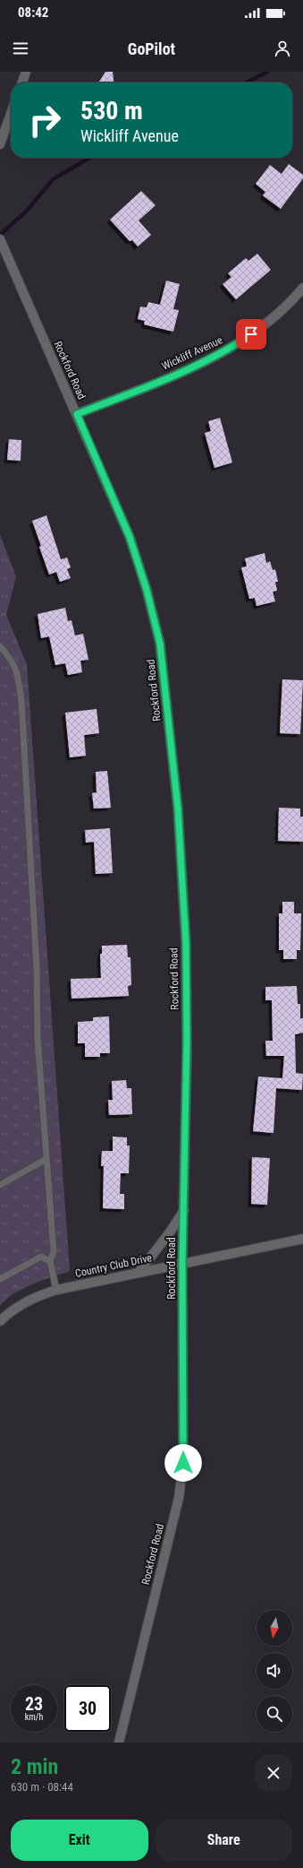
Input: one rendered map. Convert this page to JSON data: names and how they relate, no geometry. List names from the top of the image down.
{
  "streets": {
    "street": ["Wickliff Avenue", "Rockford Road", "Country Club Drive"]
  },
  "crossings": [
    ["Wickliff Avenue", "Rockford Road"],
    ["Rockford Road", "Country Club Drive"]
  ],
  "north": "bottom",
  "page": {
    "status": "08:42",
    "header": "GoPilot",
    "turn": ["530 m", "Wickliff Avenue"],
    "speed": "23 km/h",
    "limit": "30",
    "heading": ["2 min", "630 m · 08:44"],
    "buttons": ["Exit", "Share"]
  }
}
